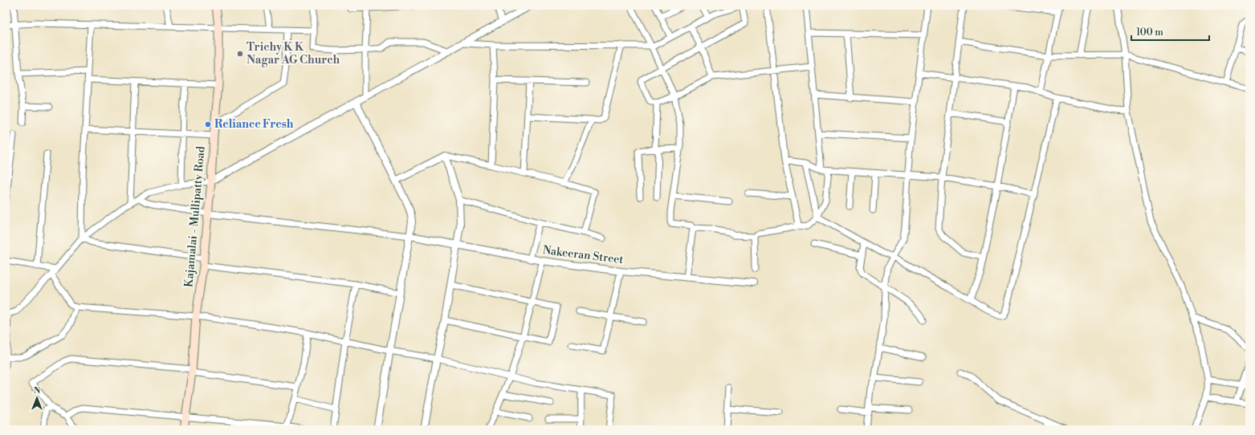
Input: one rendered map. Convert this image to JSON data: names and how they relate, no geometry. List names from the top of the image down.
{
  "streets": {
    "main road": ["Kajamalai - Mullipatty Road"],
    "street": ["Nakeeran Street"]
  },
  "places": ["Trichy K K Nagar AG Church", "Reliance Fresh"],
  "scale_bar": "100 m",
  "north": "top"
}
